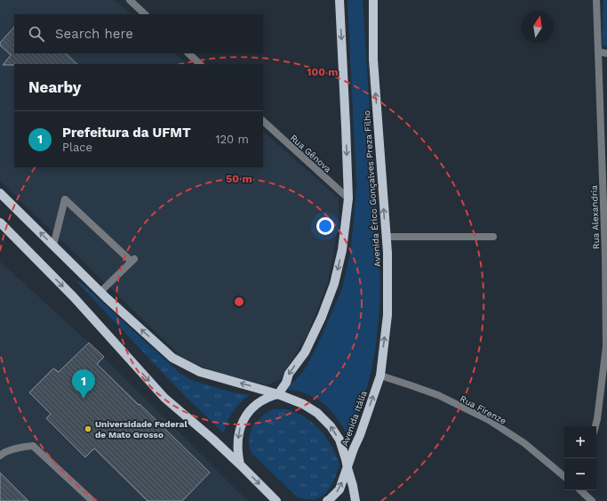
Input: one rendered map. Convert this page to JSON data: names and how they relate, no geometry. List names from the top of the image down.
{
  "streets": {
    "main road": ["Avenida Érico Gonçalves Preza Filho", "Avenida Itália"],
    "street": ["Rua Gênova", "Rua Alexandria", "Rua Firenze"]
  },
  "crossings": [
    ["Avenida Érico Gonçalves Preza Filho", "Rua Firenze"],
    ["Avenida Érico Gonçalves Preza Filho", "Avenida Itália"],
    ["Rua Firenze", "Avenida Itália"]
  ],
  "one_way": ["Avenida Itália"],
  "places": ["Universidade Federal de Mato Grosso"],
  "north": "top",
  "page": {
    "search": "Search here",
    "heading": "Nearby",
    "list": [
      {
        "mark": "1",
        "name": "Prefeitura da UFMT",
        "note": "Place",
        "value": "120 m"
      }
    ],
    "pins": "1",
    "map_buttons": ["+", "−"]
  },
  "rings": ["100 m", "50 m"]
}
